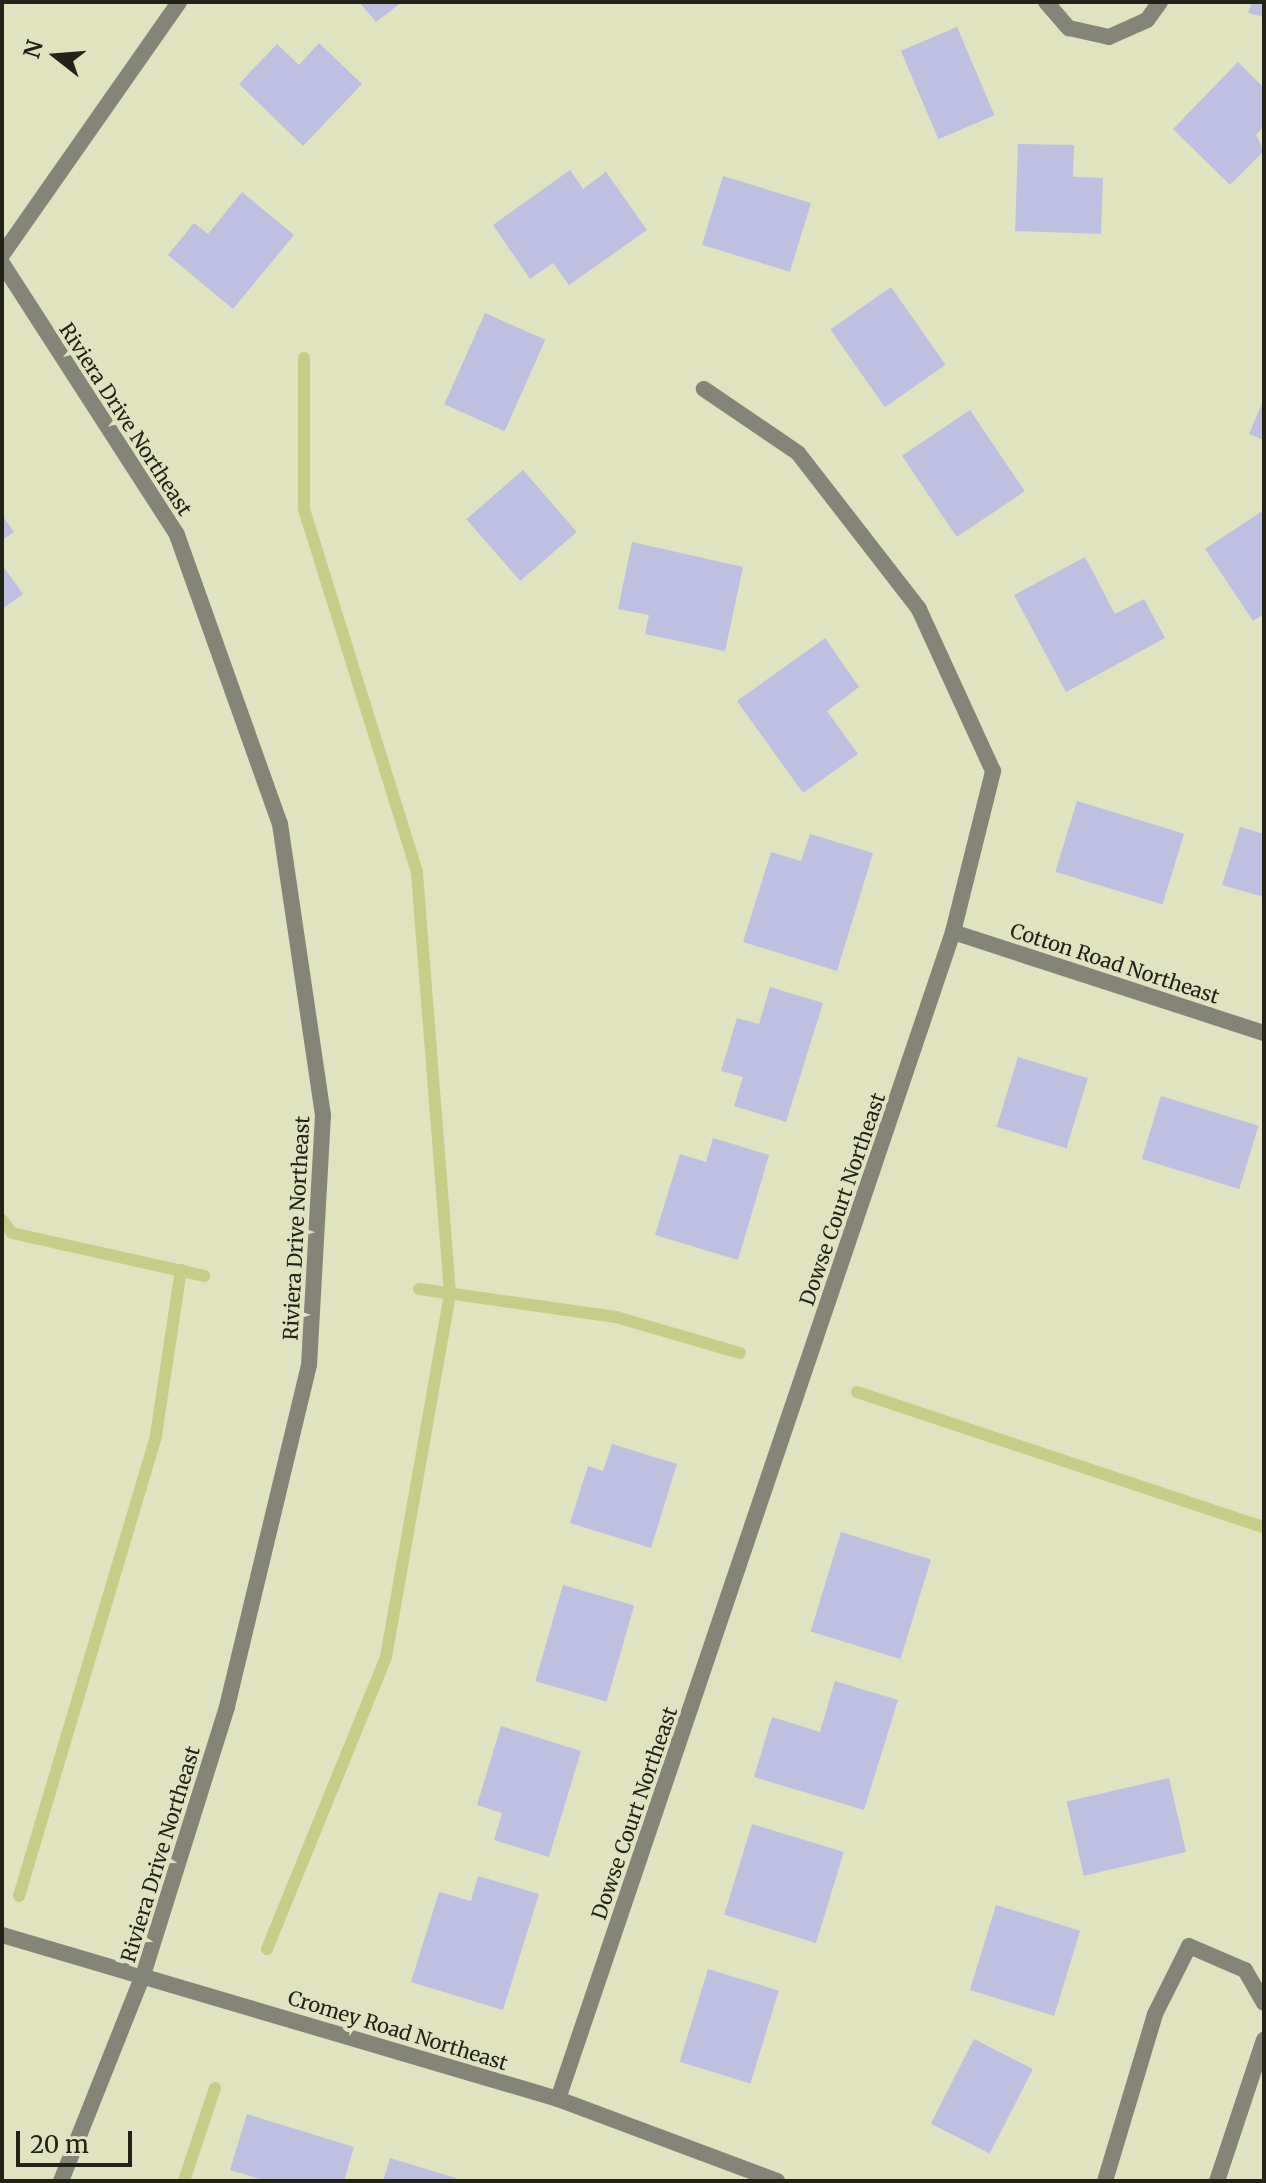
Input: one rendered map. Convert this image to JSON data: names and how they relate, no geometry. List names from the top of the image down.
{
  "streets": {
    "street": [
      "Riviera Drive Northeast",
      "Cotton Road Northeast",
      "Dowse Court Northeast",
      "Cromey Road Northeast"
    ]
  },
  "crossings": [
    ["Riviera Drive Northeast", "Cromey Road Northeast"],
    ["Cotton Road Northeast", "Dowse Court Northeast"],
    ["Dowse Court Northeast", "Cromey Road Northeast"]
  ],
  "scale_bar": "20 m",
  "north": "left"
}
